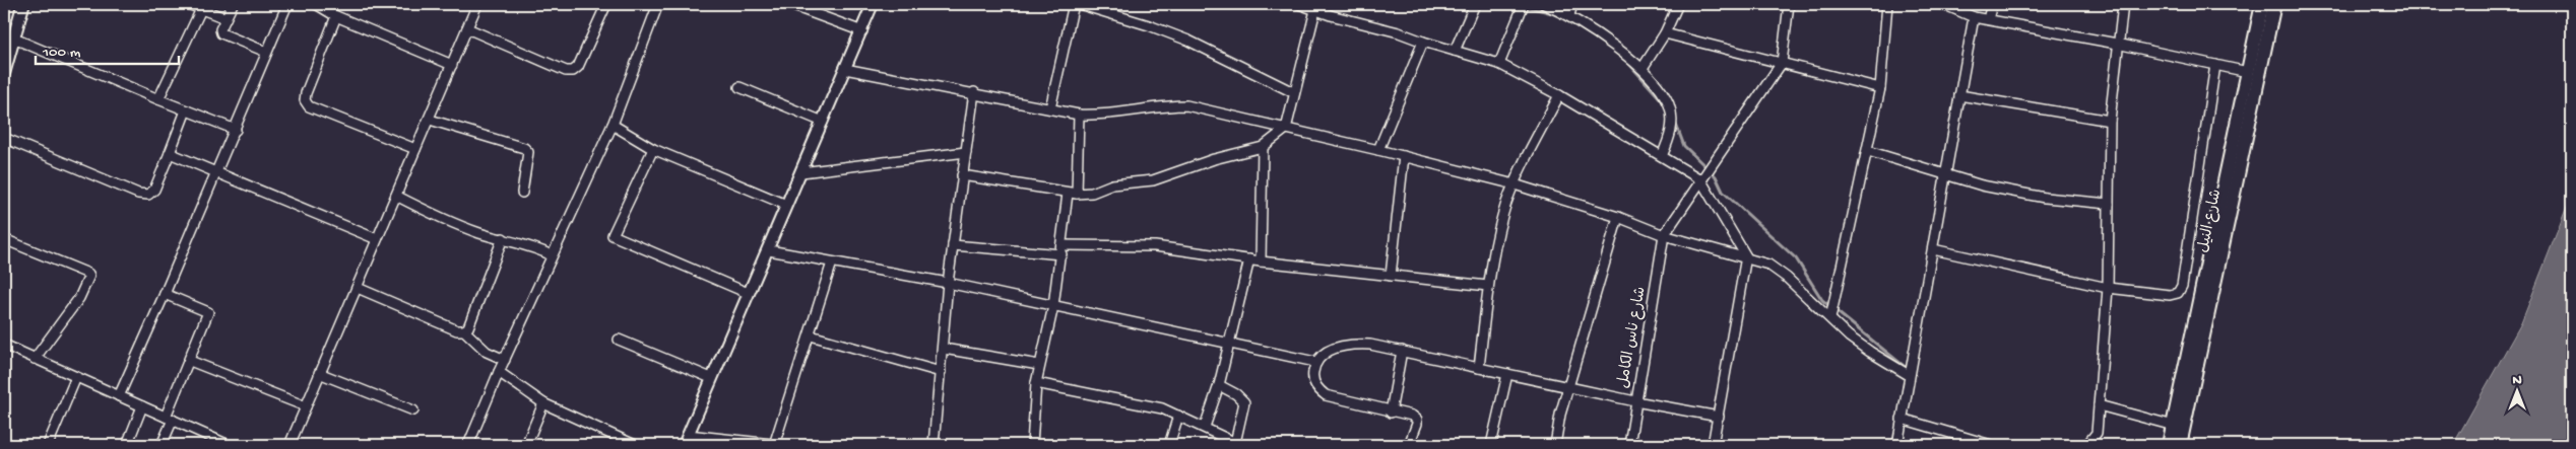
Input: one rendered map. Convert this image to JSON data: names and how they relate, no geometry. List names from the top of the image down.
{
  "streets": {
    "main road": ["شارع النيل"],
    "street": ["شارع ناس الكامل"]
  },
  "scale_bar": "100 m",
  "north": "top"
}
